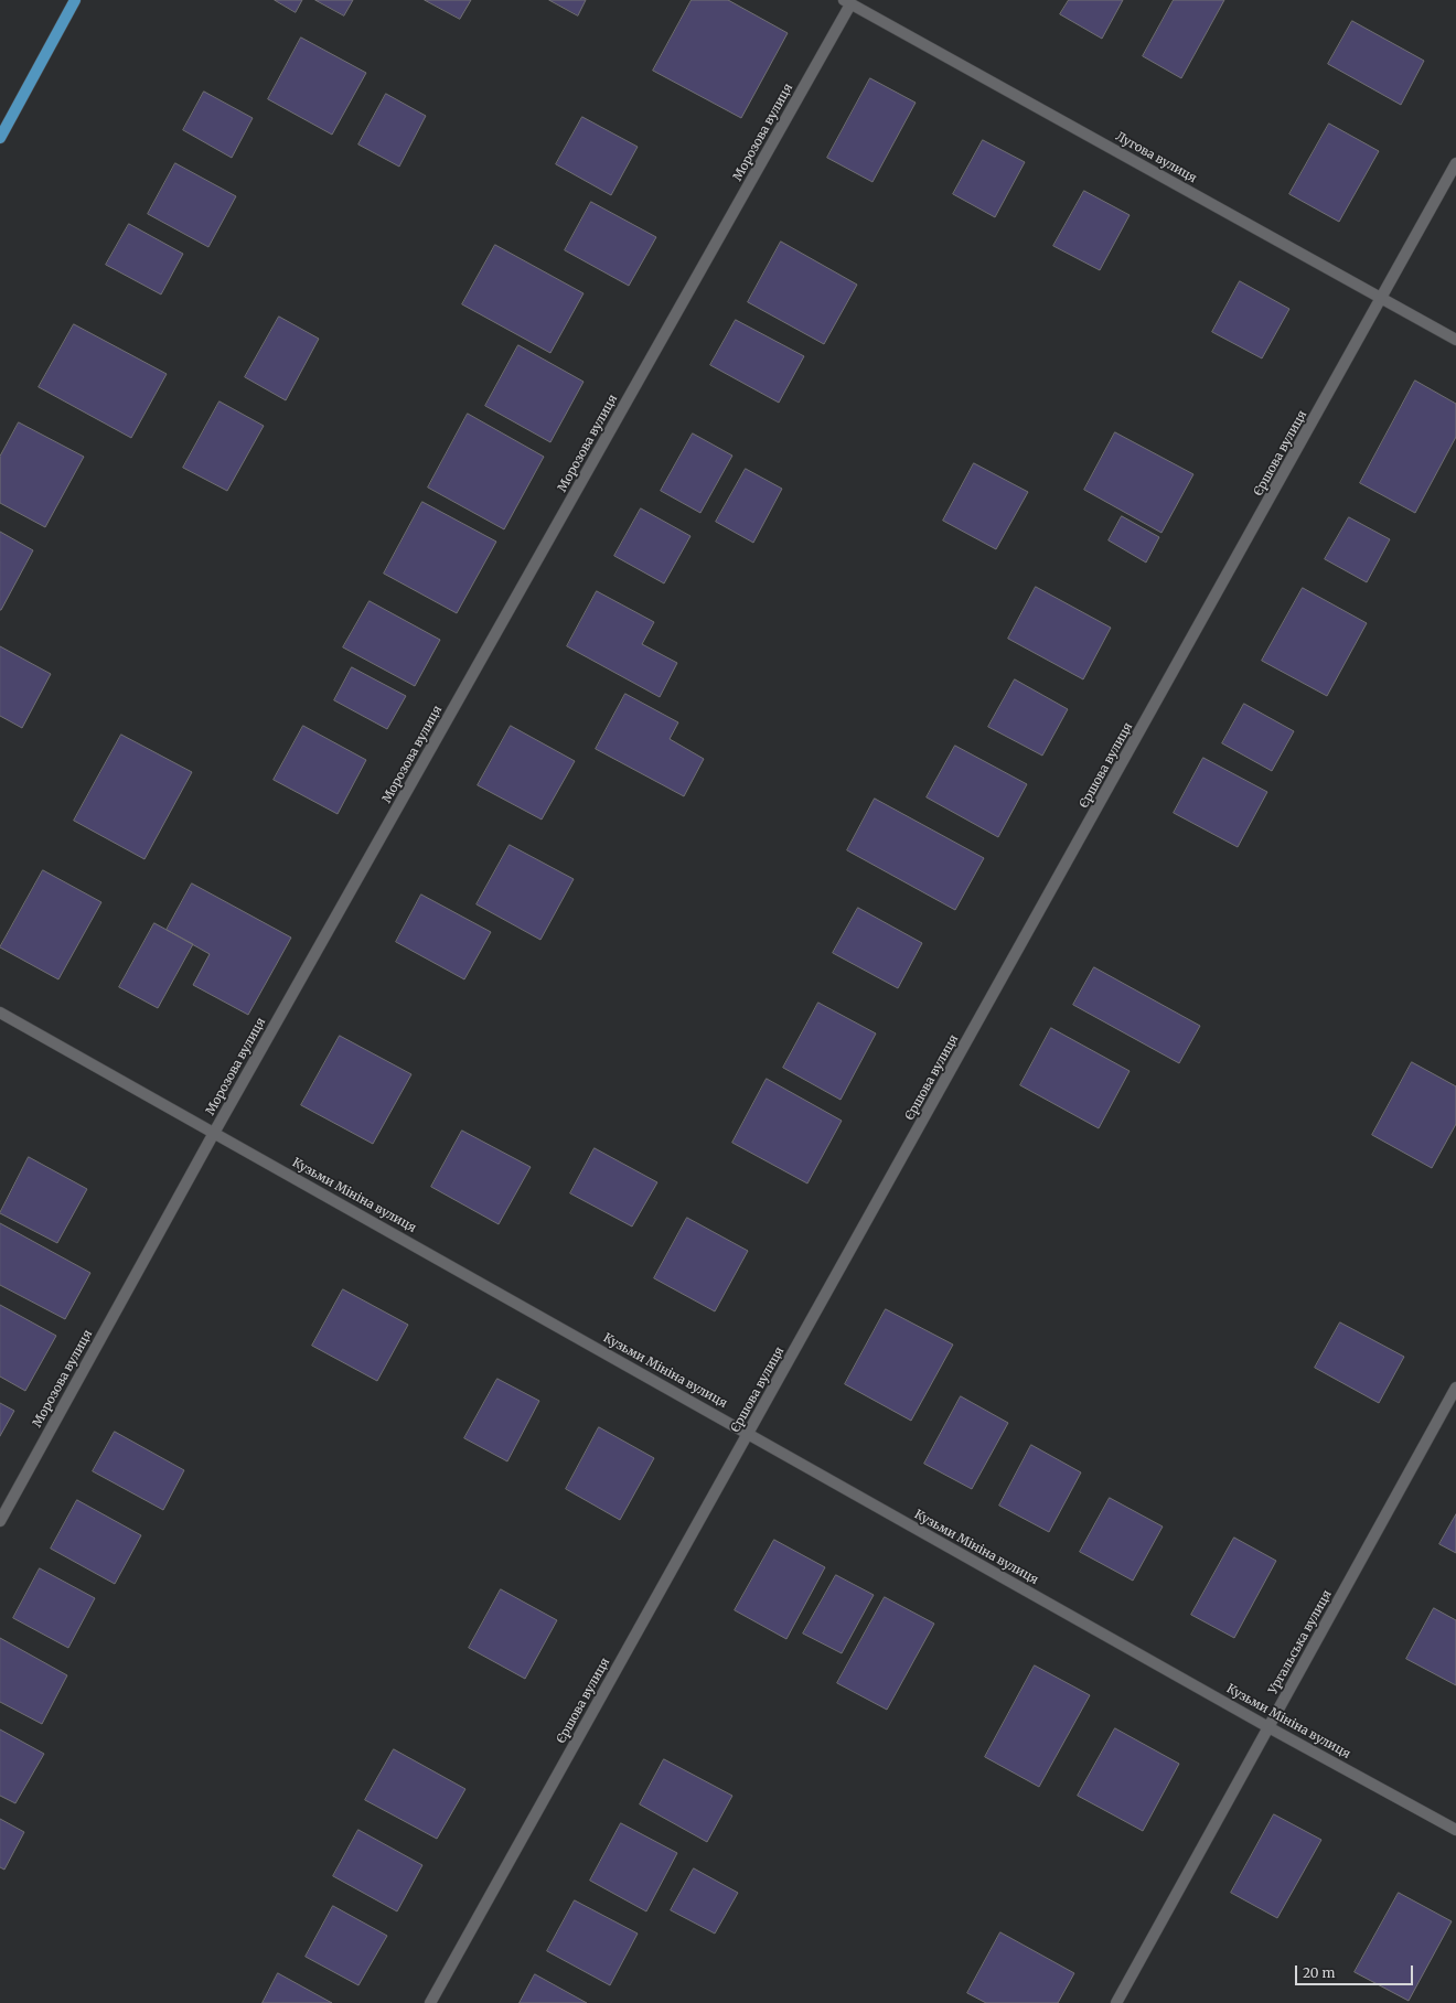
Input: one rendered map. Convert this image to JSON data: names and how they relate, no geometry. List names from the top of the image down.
{
  "streets": {
    "street": [
      "Морозова вулиця",
      "Лугова вулиця",
      "Єршова вулиця",
      "Кузьми Мініна вулиця",
      "Ургальська вулиця"
    ]
  },
  "crossings": [
    ["Морозова вулиця", "Лугова вулиця"],
    ["Морозова вулиця", "Кузьми Мініна вулиця"],
    ["Лугова вулиця", "Єршова вулиця"],
    ["Єршова вулиця", "Кузьми Мініна вулиця"],
    ["Кузьми Мініна вулиця", "Ургальська вулиця"]
  ],
  "scale_bar": "20 m"
}
